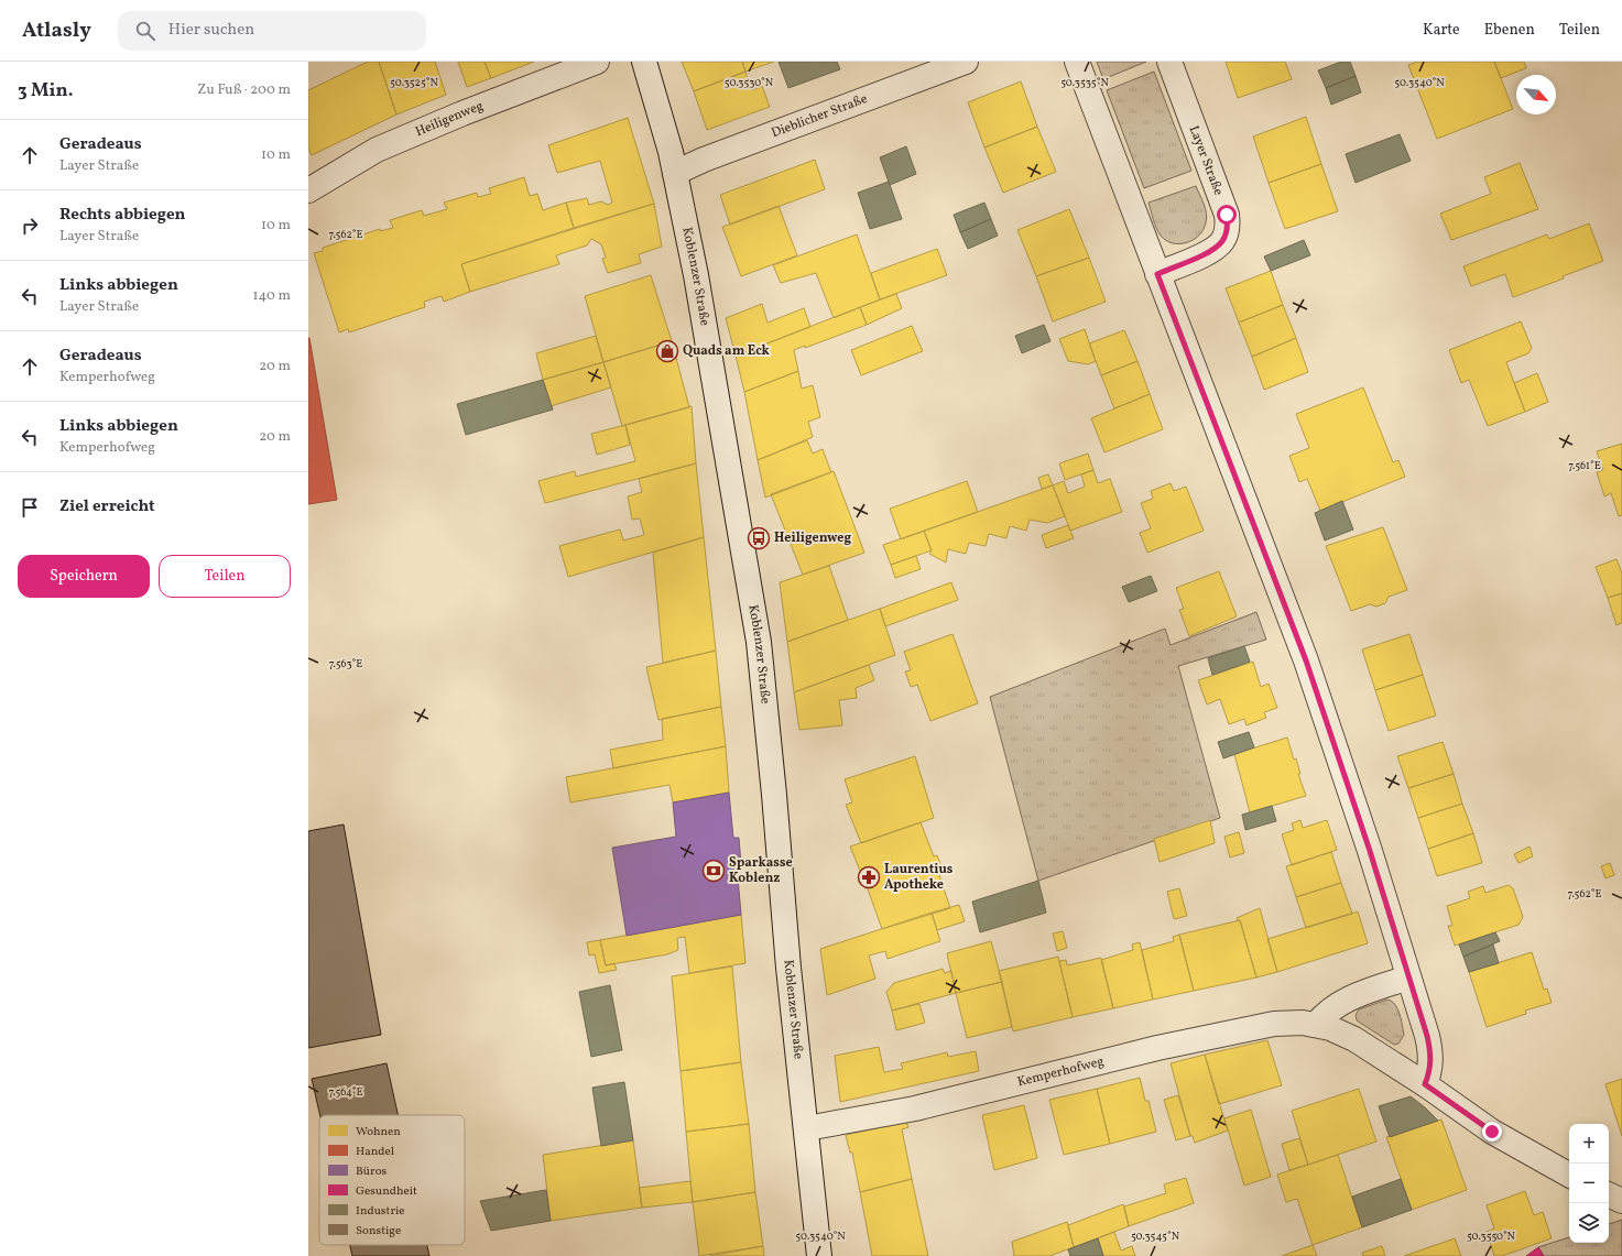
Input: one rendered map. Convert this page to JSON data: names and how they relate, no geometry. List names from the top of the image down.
{
  "streets": {
    "street": [
      "Dieblicher Straße",
      "Heiligenweg",
      "Layer Straße",
      "Koblenzer Straße",
      "Kemperhofweg"
    ]
  },
  "crossings": [
    ["Dieblicher Straße", "Koblenzer Straße"],
    ["Koblenzer Straße", "Kemperhofweg"]
  ],
  "places": {
    "shop": ["Quads am Eck"],
    "bus stop": ["Heiligenweg"],
    "bank": ["Sparkasse Koblenz"],
    "pharmacy": ["Laurentius Apotheke"]
  },
  "legend": [
    "Wohnen",
    "Handel",
    "Büros",
    "Gesundheit",
    "Industrie",
    "Sonstige"
  ],
  "north": "bottom right",
  "page": {
    "header": "Atlasly",
    "search": "Hier suchen",
    "nav": ["Karte", "Ebenen", "Teilen"],
    "heading": ["3 Min.", "Zu Fuß · 200 m"],
    "list": [
      ["Geradeaus", "Layer Straße", "10 m"],
      ["Rechts abbiegen", "Layer Straße", "10 m"],
      ["Links abbiegen", "Layer Straße", "140 m"],
      ["Geradeaus", "Kemperhofweg", "20 m"],
      ["Links abbiegen", "Kemperhofweg", "20 m"],
      "Ziel erreicht"
    ],
    "buttons": ["Speichern", "Teilen"],
    "map_buttons": ["+", "−"]
  },
  "coordinates": [
    "50.3525°N",
    "50.3530°N",
    "50.3535°N",
    "50.3540°N",
    "7.562°E",
    "7.561°E",
    "7.563°E",
    "7.564°E",
    "50.3545°N",
    "50.3550°N"
  ]
}
